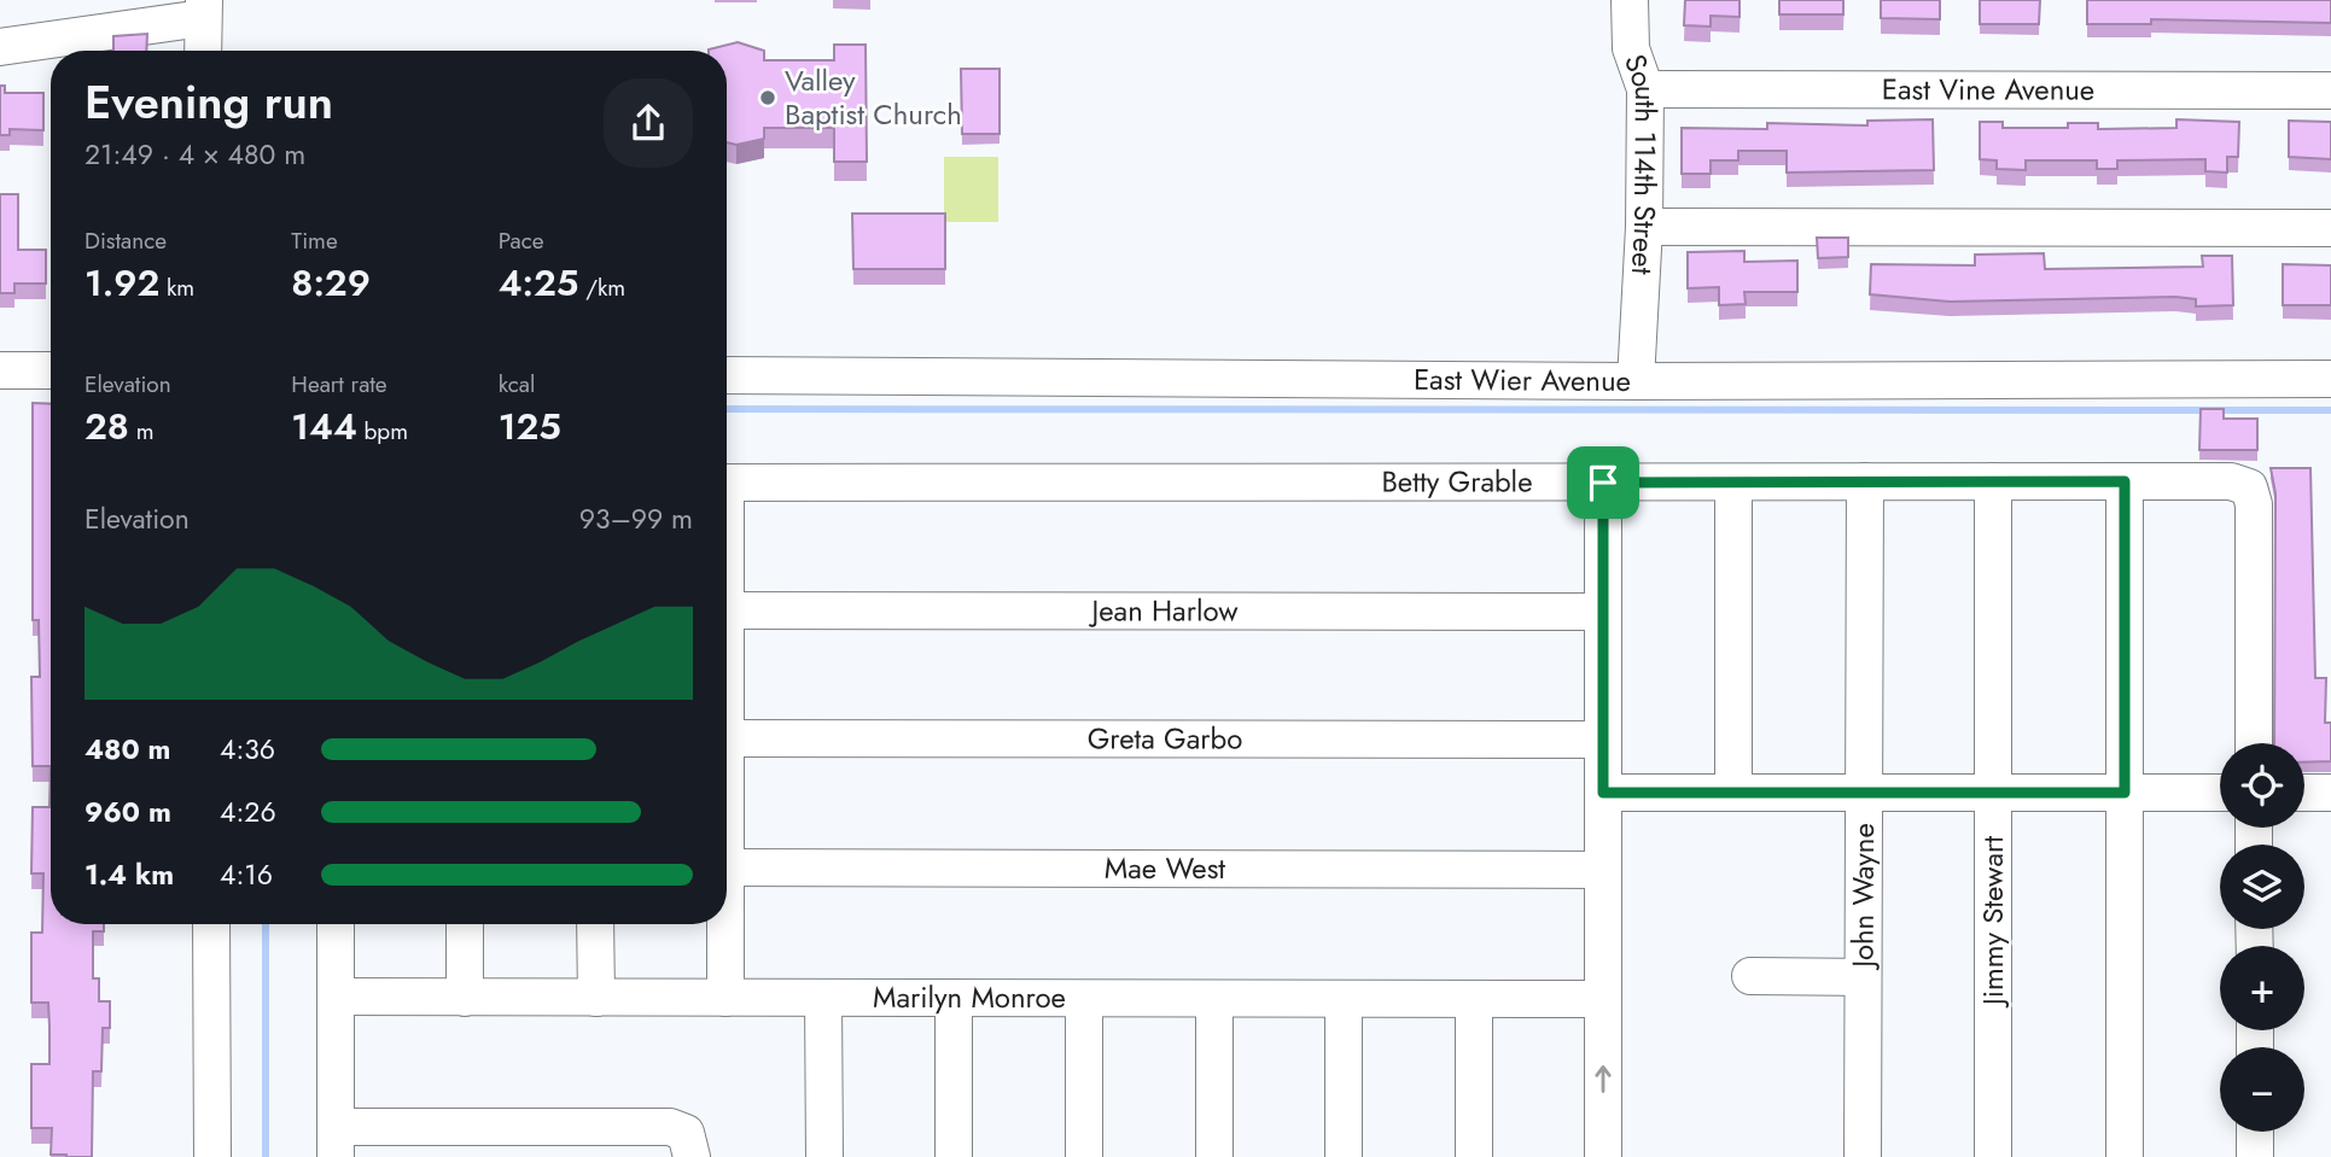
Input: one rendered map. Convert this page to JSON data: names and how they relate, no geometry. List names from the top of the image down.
{
  "streets": {
    "street": [
      "East Vine Avenue",
      "South 114th Street",
      "East Wier Avenue",
      "Betty Grable",
      "Jean Harlow",
      "Greta Garbo",
      "Mae West",
      "John Wayne",
      "Jimmy Stewart",
      "Marilyn Monroe"
    ]
  },
  "crossings": [
    ["East Vine Avenue", "South 114th Street"],
    ["South 114th Street", "East Wier Avenue"],
    ["Betty Grable", "John Wayne"],
    ["Betty Grable", "Jimmy Stewart"]
  ],
  "places": ["Valley Baptist Church"],
  "page": {
    "heading": ["Evening run", "21:49 · 4 × 480 m"],
    "stats": [
      ["Distance", "1.92 km"],
      ["Time", "8:29"],
      ["Pace", "4:25 /km"],
      ["Elevation", "28 m"],
      ["Heart rate", "144 bpm"],
      ["kcal", "125"]
    ],
    "chart": ["Elevation", "93–99 m"],
    "list": [
      {
        "name": "480 m",
        "note": "4:36"
      },
      {
        "name": "960 m",
        "note": "4:26"
      },
      {
        "name": "1.4 km",
        "note": "4:16"
      }
    ],
    "map_buttons": ["+", "−"]
  }
}
